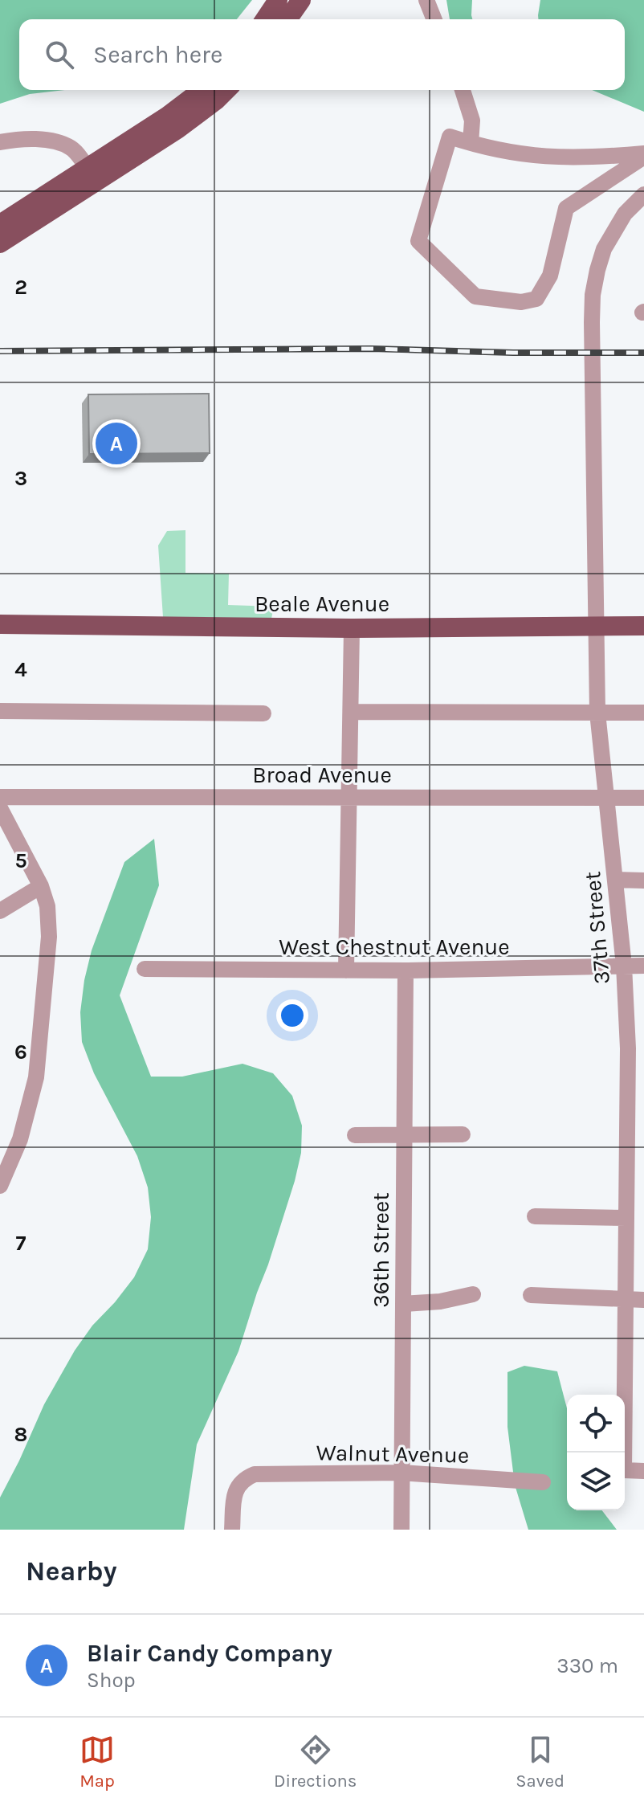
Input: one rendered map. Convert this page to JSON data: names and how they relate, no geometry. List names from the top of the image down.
{
  "streets": {
    "main road": ["Beale Avenue"],
    "street": [
      "Broad Avenue",
      "37th Street",
      "West Chestnut Avenue",
      "36th Street",
      "Walnut Avenue"
    ]
  },
  "crossings": [
    ["Beale Avenue", "37th Street"],
    ["Broad Avenue", "37th Street"],
    ["37th Street", "West Chestnut Avenue"],
    ["West Chestnut Avenue", "36th Street"],
    ["36th Street", "Walnut Avenue"]
  ],
  "page": {
    "search": "Search here",
    "pins": "A",
    "heading": "Nearby",
    "list": [
      {
        "mark": "A",
        "name": "Blair Candy Company",
        "note": "Shop",
        "value": "330 m"
      }
    ],
    "nav": ["Map", "Directions", "Saved"]
  },
  "grid": {
    "rows": [
      "2",
      "3",
      "4",
      "5",
      "6",
      "7",
      "8"
    ]
  }
}
